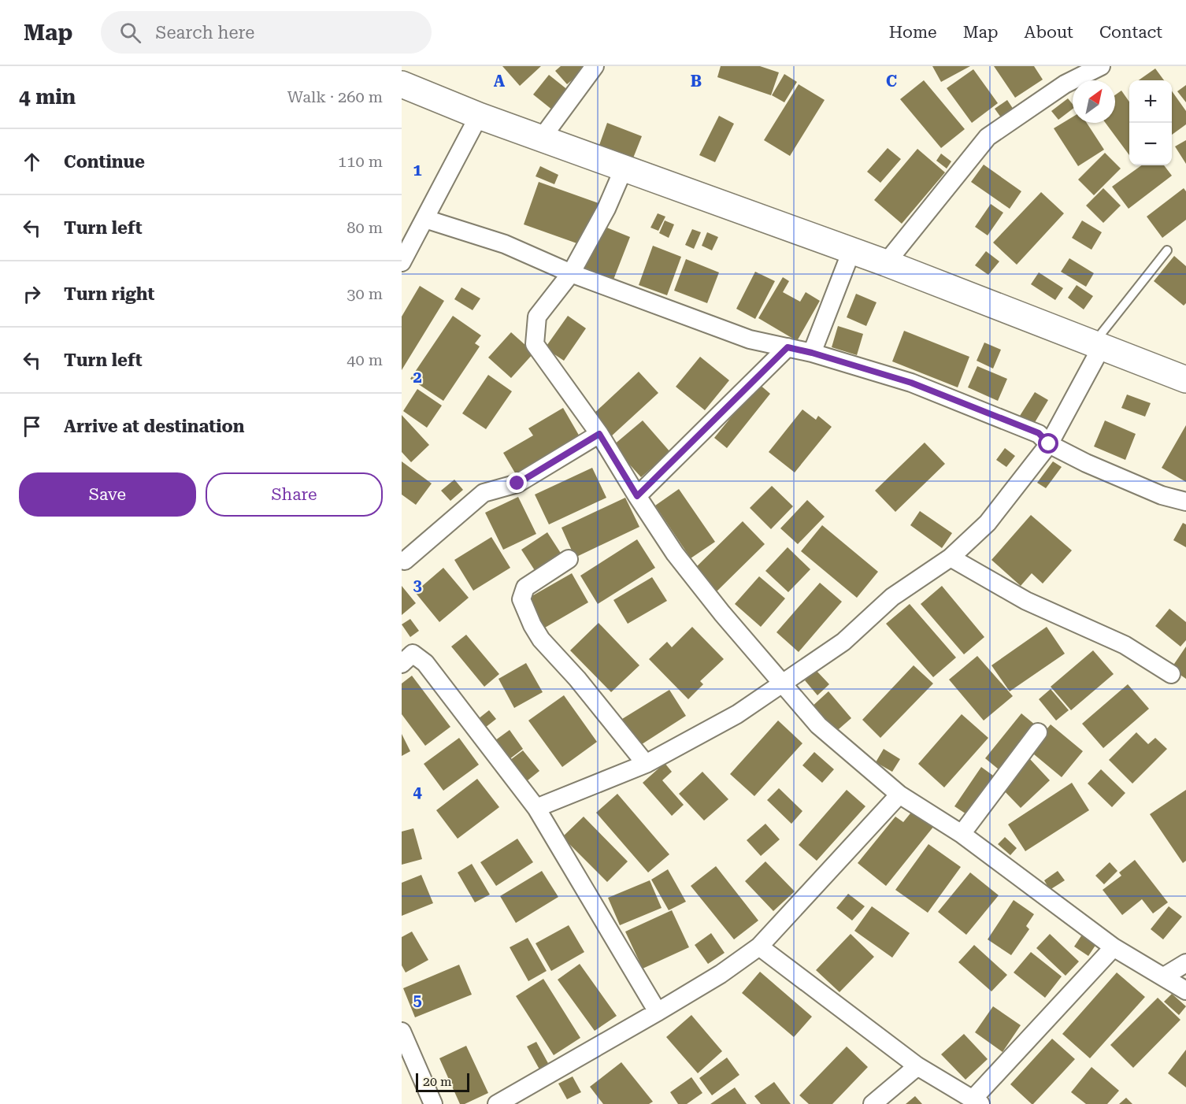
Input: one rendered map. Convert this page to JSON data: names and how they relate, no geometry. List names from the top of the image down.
{
  "scale_bar": "20 m",
  "north": "top right",
  "page": {
    "header": "Map",
    "search": "Search here",
    "nav": [
      "Home",
      "Map",
      "About",
      "Contact"
    ],
    "heading": ["4 min", "Walk · 260 m"],
    "map_buttons": ["+", "−"],
    "list": [
      ["Continue", "110 m"],
      ["Turn left", "80 m"],
      ["Turn right", "30 m"],
      ["Turn left", "40 m"],
      "Arrive at destination"
    ],
    "buttons": ["Save", "Share"],
    "scale": "20 m"
  },
  "grid": {
    "columns": ["A", "B", "C"],
    "rows": [
      "1",
      "2",
      "3",
      "4",
      "5"
    ]
  }
}
